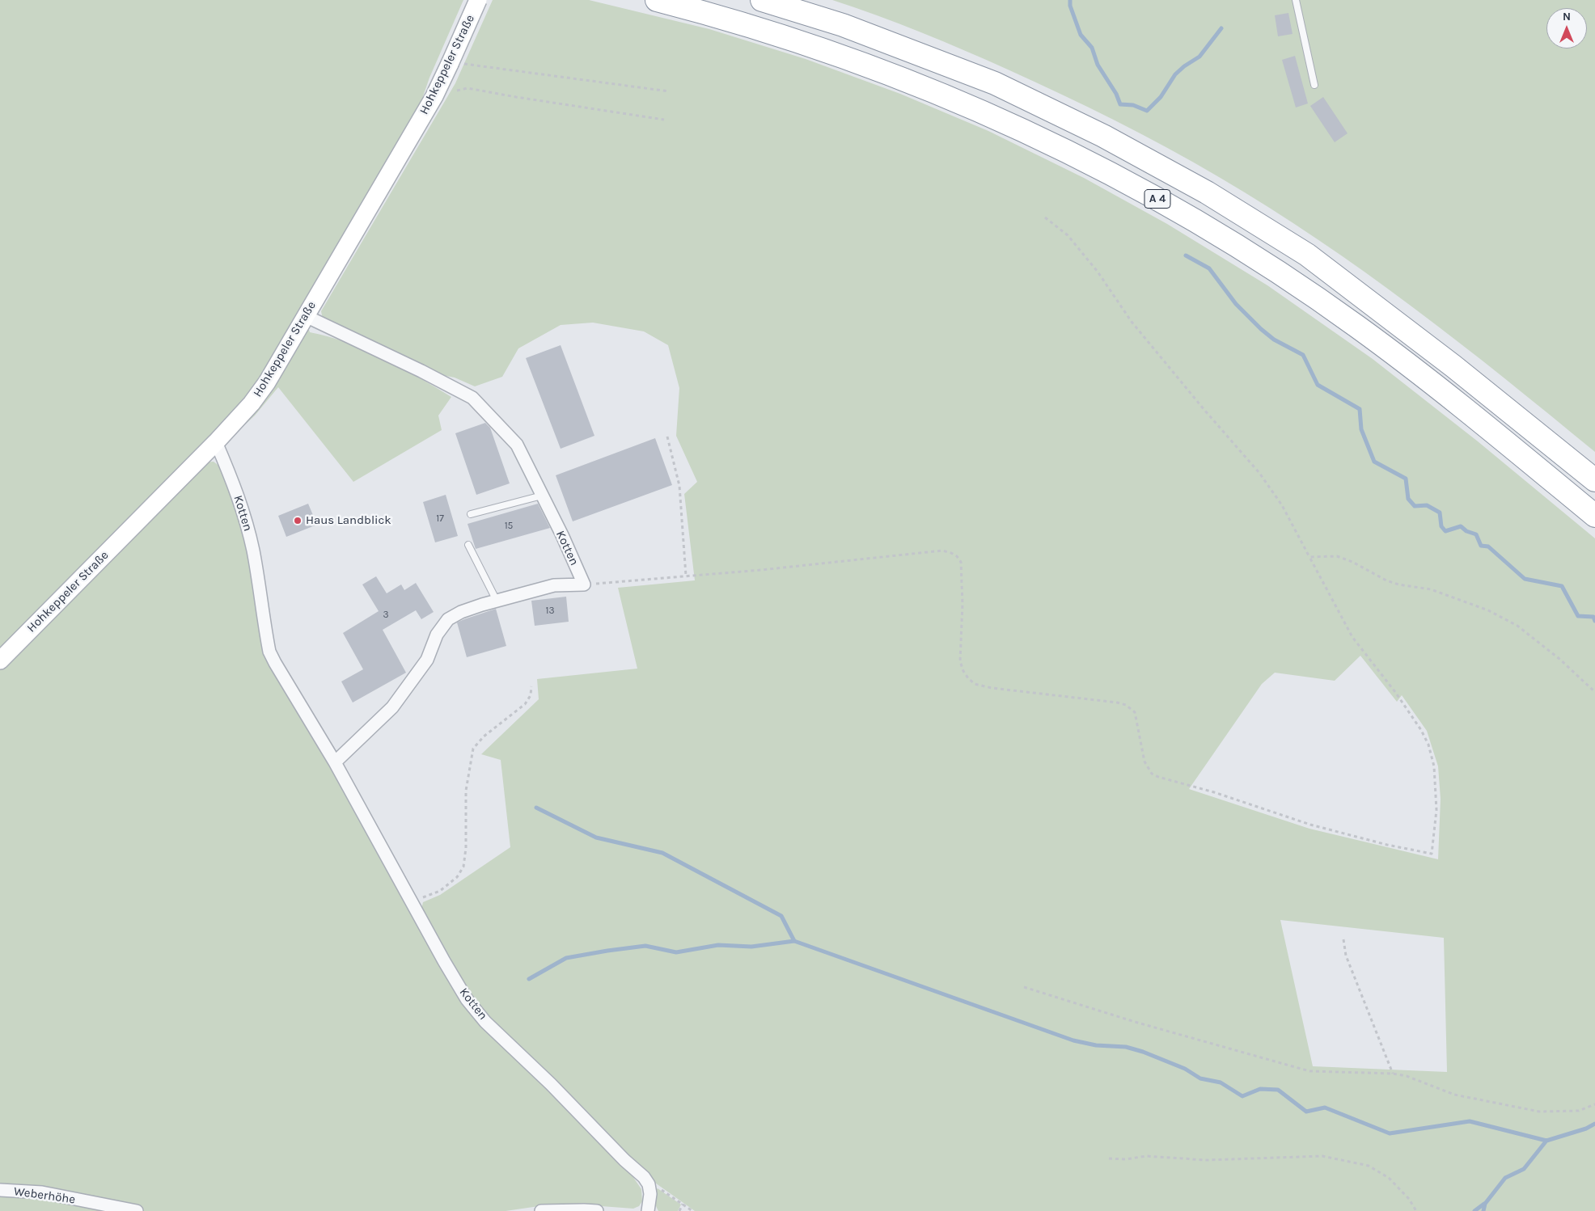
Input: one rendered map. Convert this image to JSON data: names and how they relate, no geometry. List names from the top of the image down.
{
  "streets": {
    "highway": ["A 4"],
    "street": ["Hohkeppeler Straße", "Kotten", "Weberhöhe"]
  },
  "crossings": [
    ["Hohkeppeler Straße", "Kotten"]
  ],
  "places": ["Haus Landblick"],
  "house_numbers": [
    "17",
    "15",
    "13",
    "3"
  ],
  "north": "top"
}
